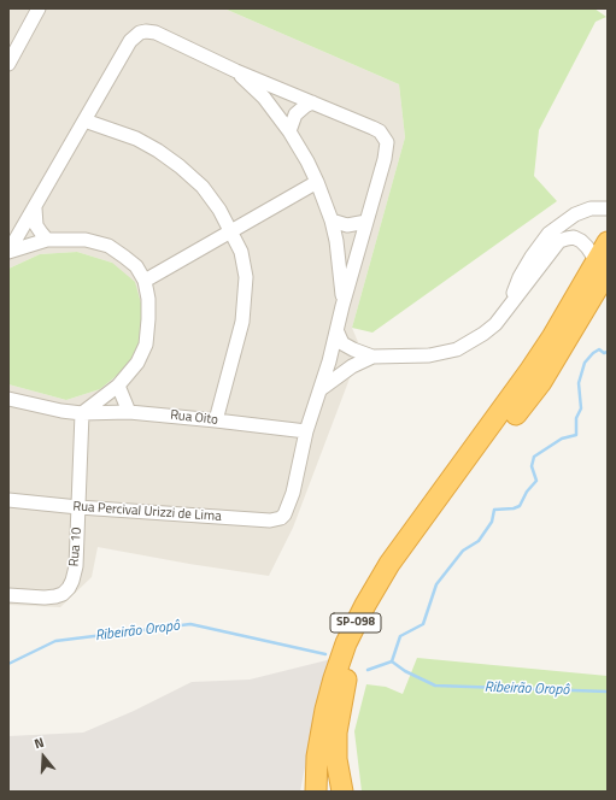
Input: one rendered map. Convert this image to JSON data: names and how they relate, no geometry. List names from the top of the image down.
{
  "streets": {
    "highway": ["SP-098"],
    "street": ["Rua Oito", "Rua Percival Urizzi de Lima", "Rua 10"]
  },
  "crossings": [
    ["Rua Oito", "Rua Percival Urizzi de Lima"],
    ["Rua Oito", "Rua 10"],
    ["Rua Percival Urizzi de Lima", "Rua 10"]
  ],
  "water": ["Ribeirão Oropô"],
  "north": "top"
}
